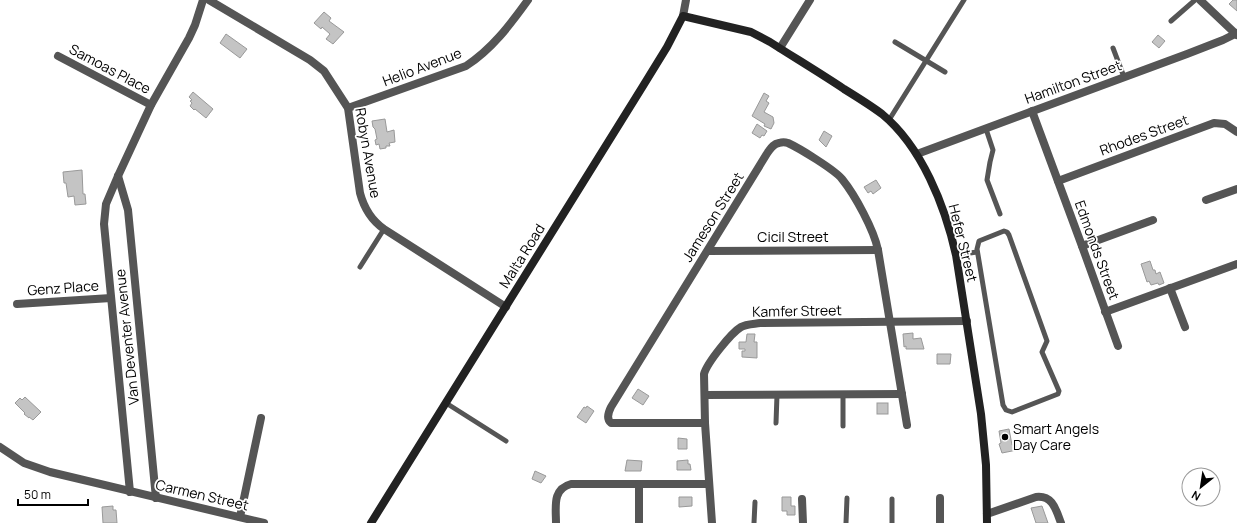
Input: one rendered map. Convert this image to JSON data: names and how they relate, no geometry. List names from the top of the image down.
{
  "streets": {
    "street": [
      "Helio Avenue",
      "Samoas Place",
      "Hamilton Street",
      "Rhodes Street",
      "Robyn Avenue",
      "Jameson Street",
      "Cicil Street",
      "Hefer Street",
      "Edmonds Street",
      "Malta Road",
      "Genz Place",
      "Kamfer Street",
      "Van Deventer Avenue",
      "Carmen Street"
    ]
  },
  "crossings": [
    ["Helio Avenue", "Robyn Avenue"],
    ["Samoas Place", "Van Deventer Avenue"],
    ["Hamilton Street", "Hefer Street"],
    ["Hamilton Street", "Edmonds Street"],
    ["Rhodes Street", "Edmonds Street"],
    ["Robyn Avenue", "Malta Road"],
    ["Jameson Street", "Cicil Street"],
    ["Jameson Street", "Kamfer Street"],
    ["Hefer Street", "Malta Road"],
    ["Hefer Street", "Kamfer Street"],
    ["Genz Place", "Van Deventer Avenue"],
    ["Van Deventer Avenue", "Carmen Street"]
  ],
  "places": ["Smart Angels Day Care"],
  "scale_bar": "50 m",
  "north": "bottom left"
}
